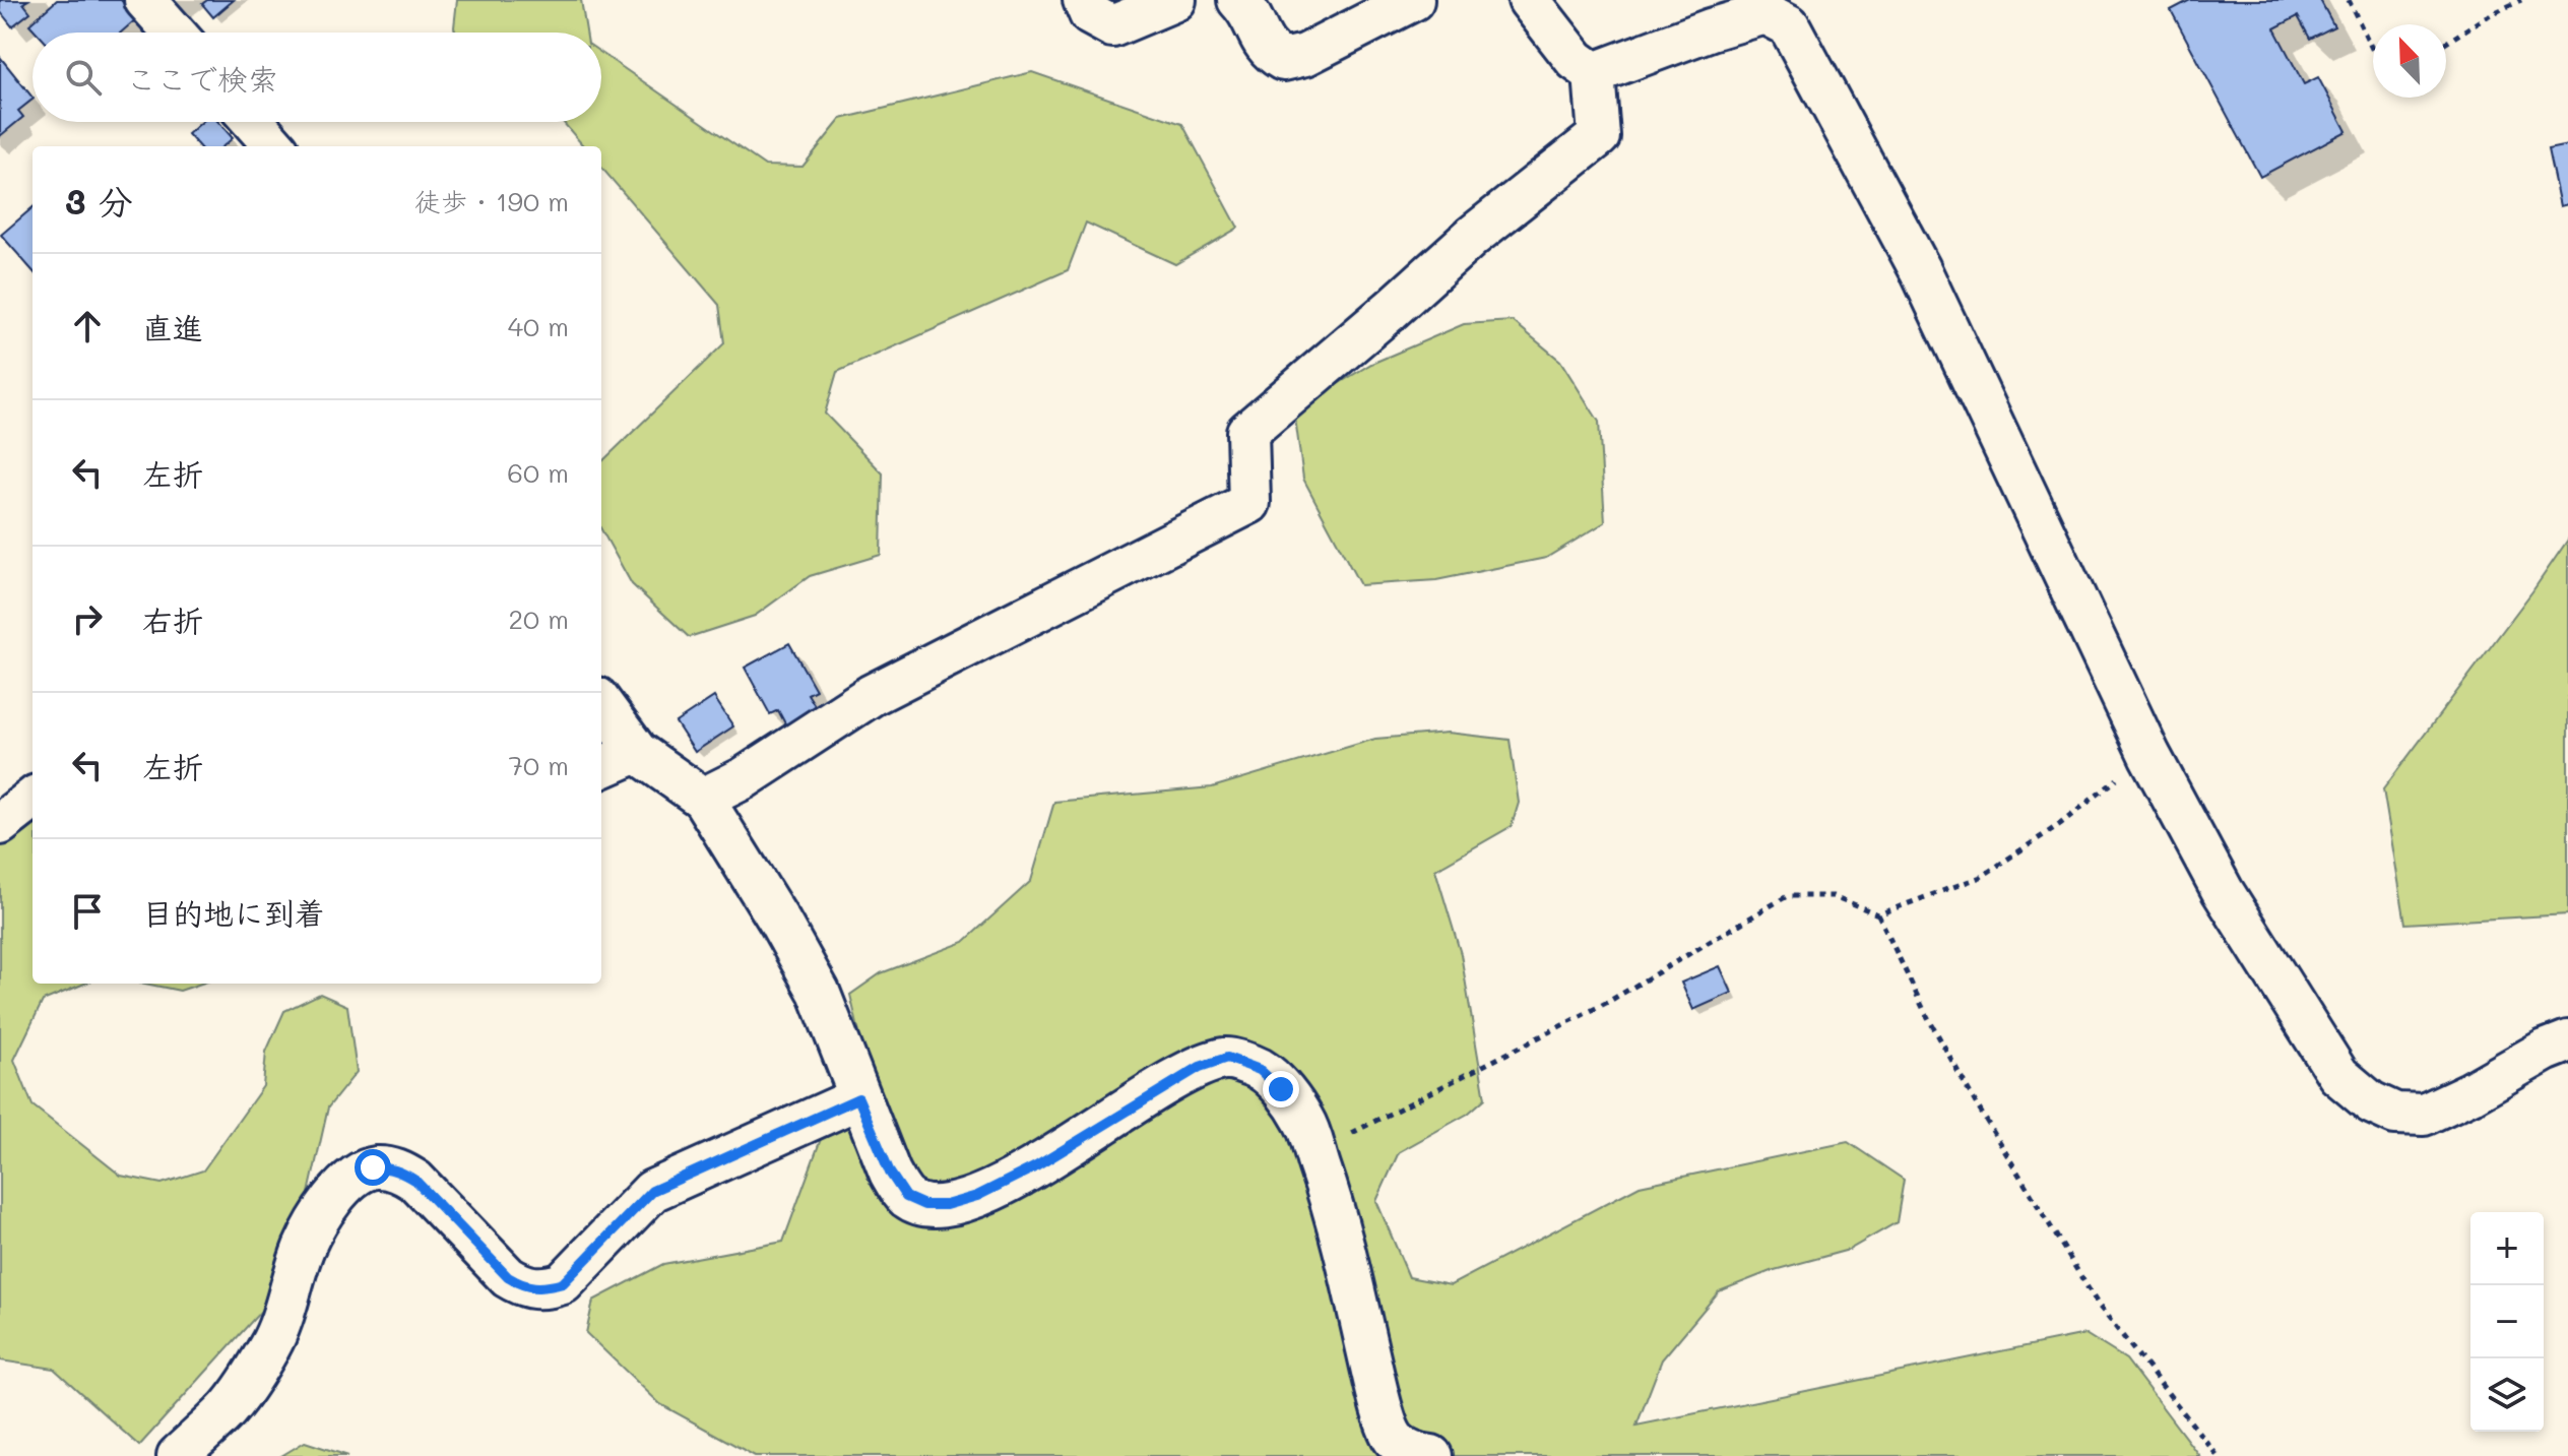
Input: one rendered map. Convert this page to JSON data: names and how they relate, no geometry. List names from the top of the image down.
{
  "north": "top left",
  "page": {
    "search": "ここで検索",
    "heading": ["3 分", "徒歩 · 190 m"],
    "list": [
      ["直進", "40 m"],
      ["左折", "60 m"],
      ["右折", "20 m"],
      ["左折", "70 m"],
      "目的地に到着"
    ],
    "map_buttons": ["+", "−"]
  }
}
